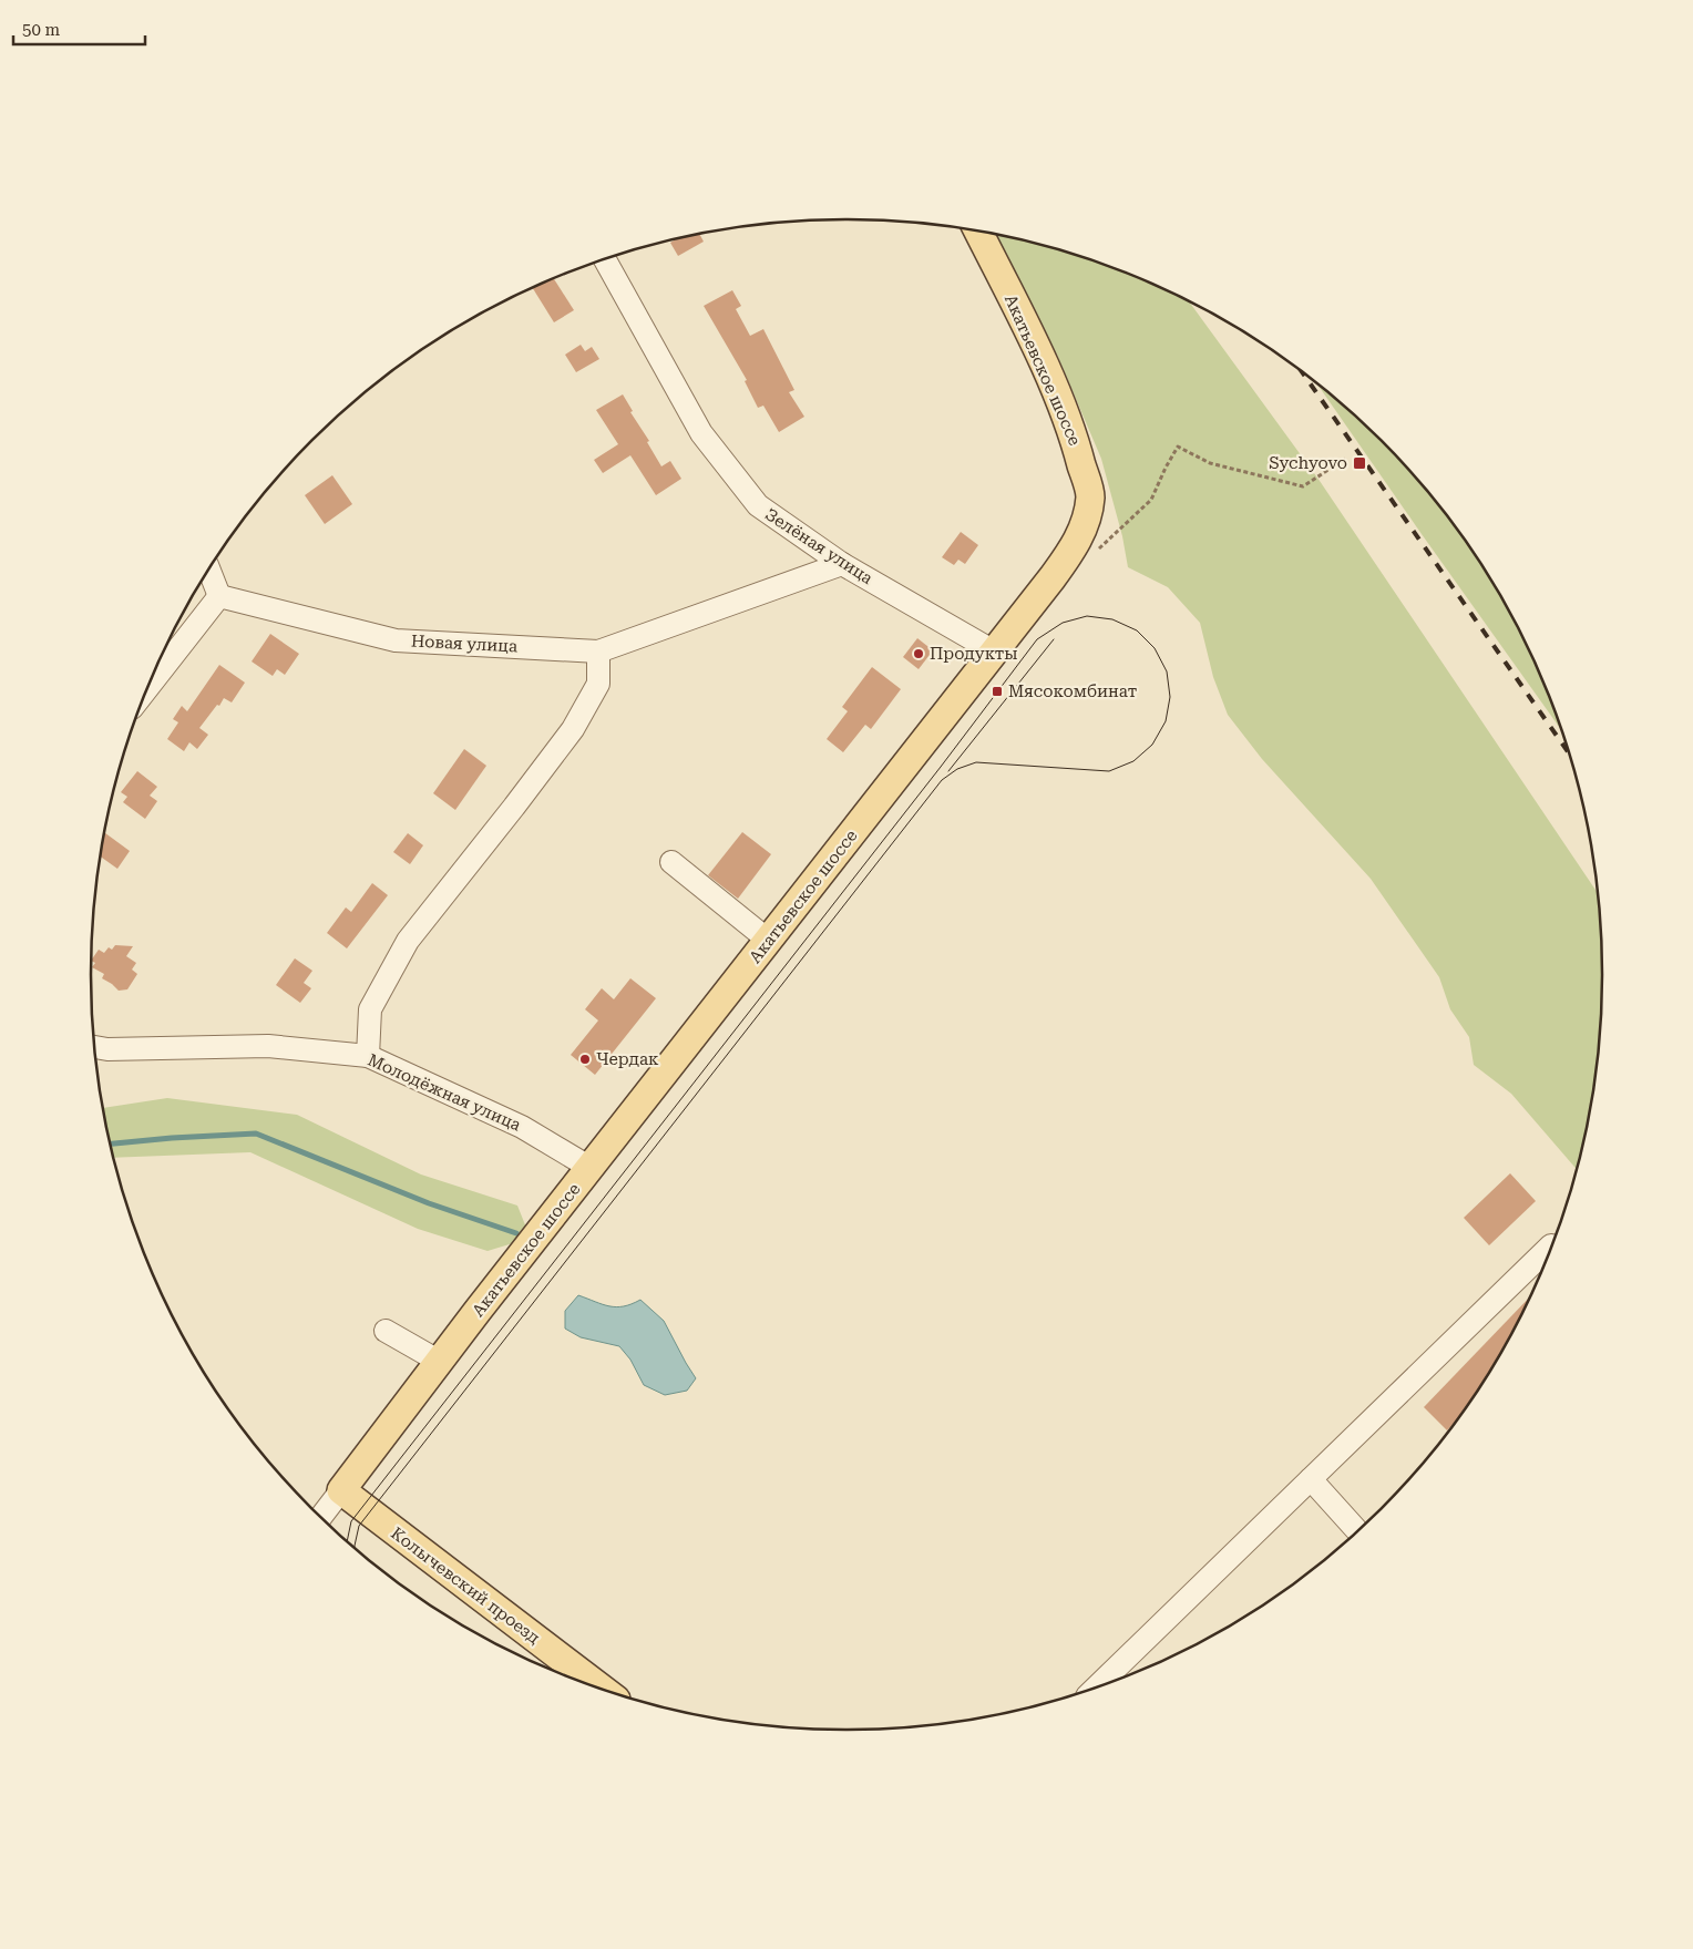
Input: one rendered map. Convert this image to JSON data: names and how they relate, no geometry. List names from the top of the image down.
{
  "streets": {
    "main road": ["Акатьевское шоссе", "Колычевский проезд"],
    "street": ["Зелёная улица", "Новая улица", "Молодёжная улица"]
  },
  "crossings": [
    ["Акатьевское шоссе", "Зелёная улица"],
    ["Акатьевское шоссе", "Молодёжная улица"],
    ["Акатьевское шоссе", "Колычевский проезд"],
    ["Зелёная улица", "Новая улица"]
  ],
  "places": {
    "transit": ["Sychyovo", "Мясокомбинат"],
    "other": ["Продукты", "Чердак"]
  },
  "scale_bar": "50 m"
}
